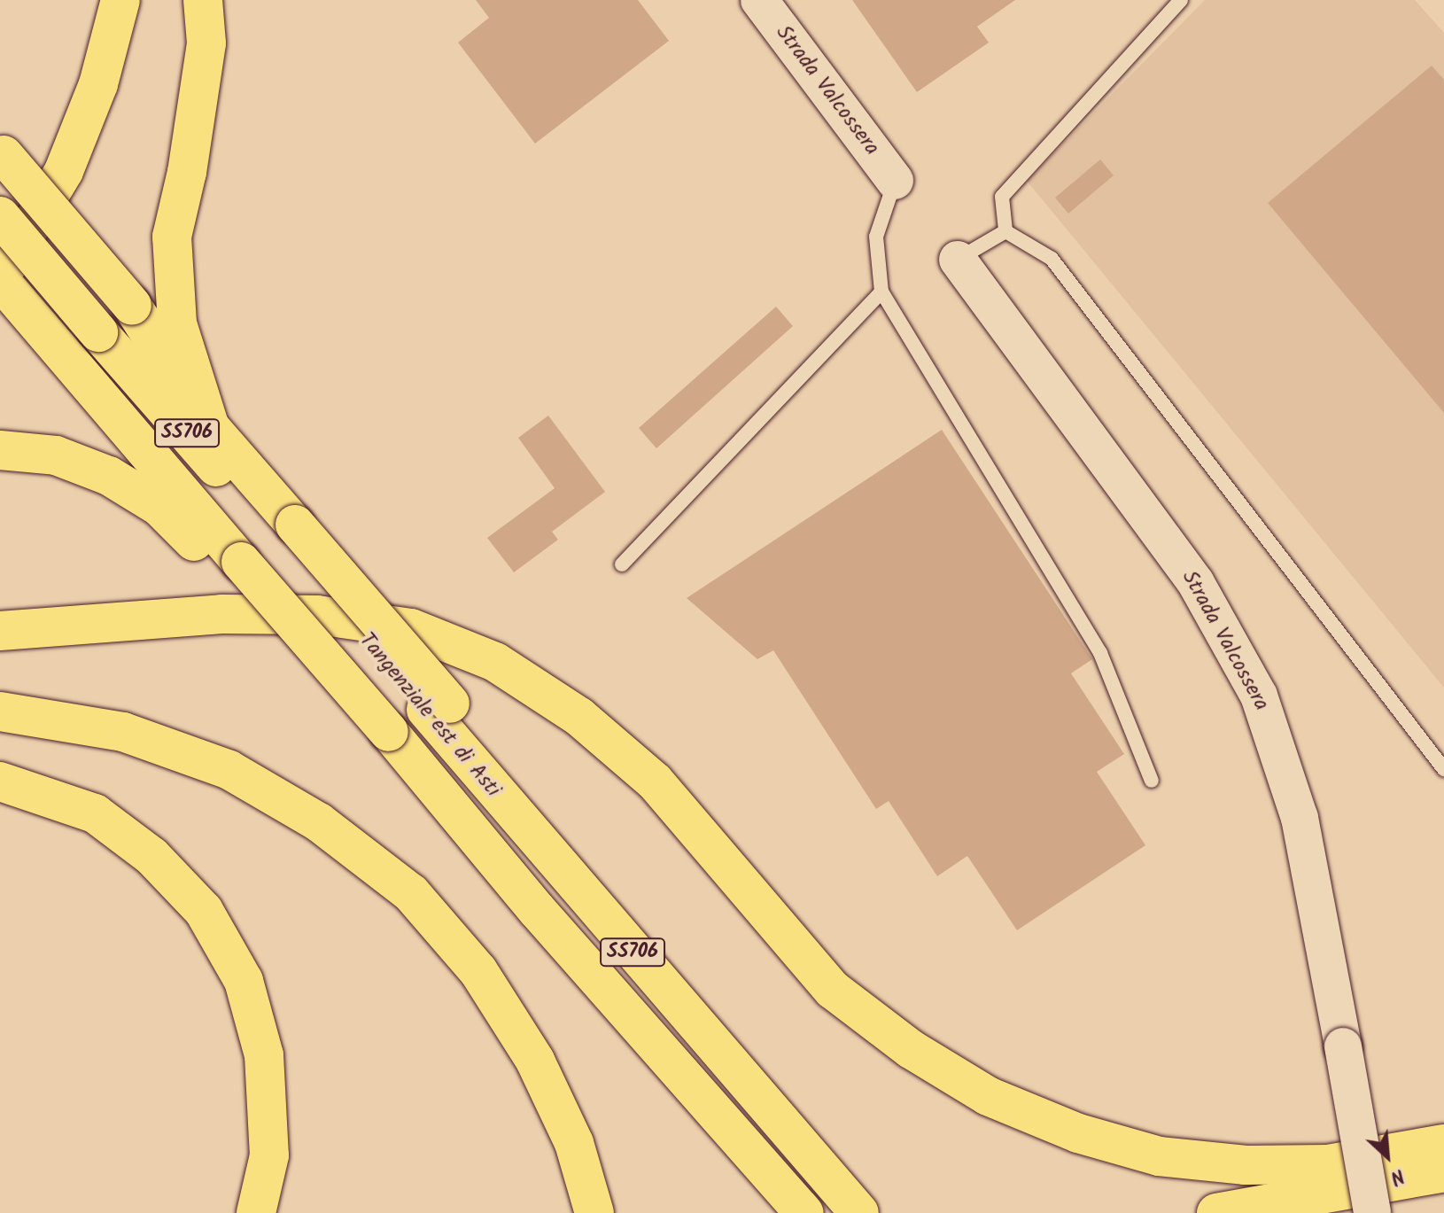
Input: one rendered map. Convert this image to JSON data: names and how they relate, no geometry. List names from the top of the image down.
{
  "streets": {
    "highway": ["SS706", "Tangenziale est di Asti"],
    "street": ["Strada Valcossera"]
  },
  "north": "bottom right"
}
